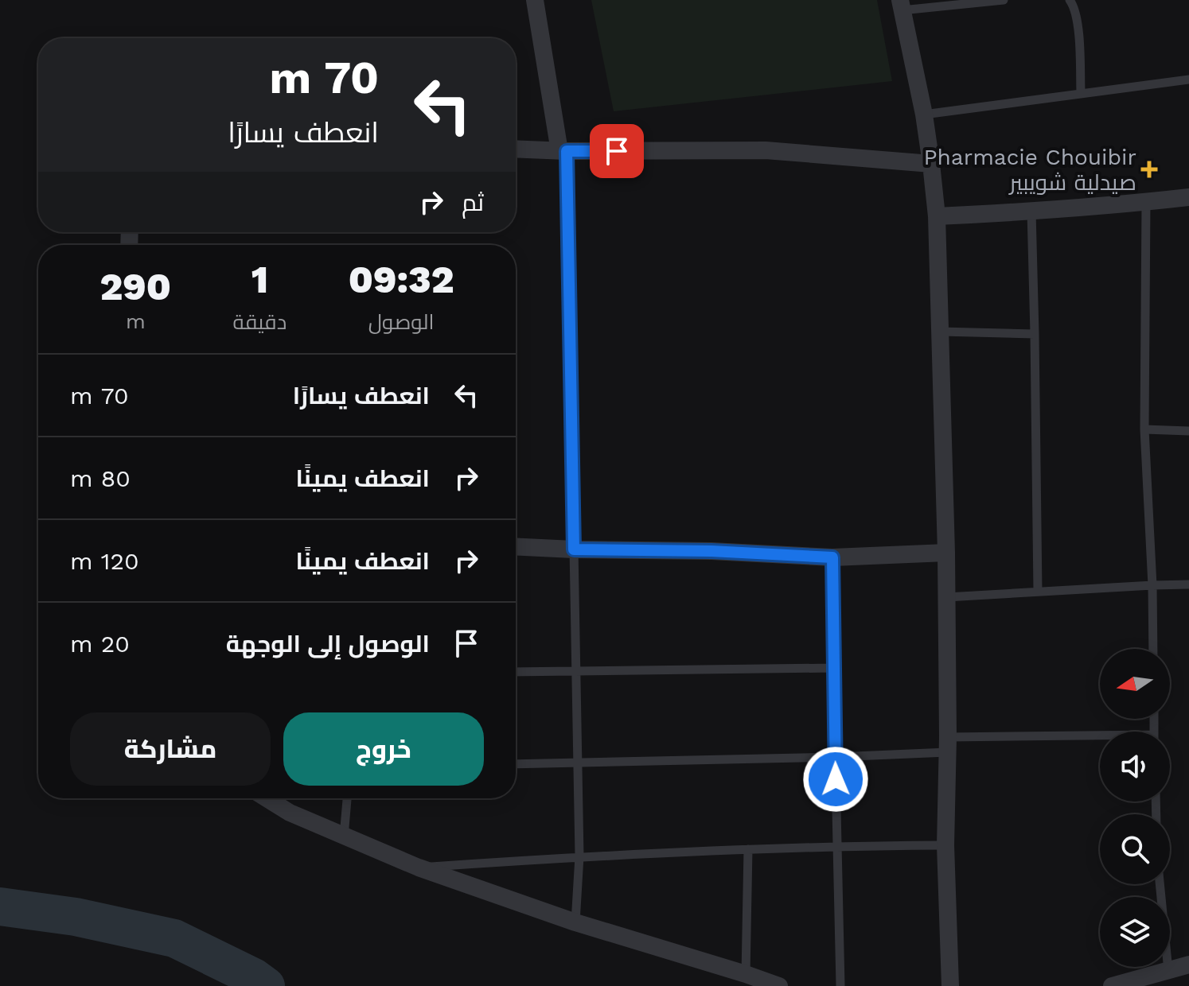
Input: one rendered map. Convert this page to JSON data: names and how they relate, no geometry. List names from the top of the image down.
{
  "places": {
    "health": ["Pharmacie Chouibir صيدلية شويبير"]
  },
  "north": "left",
  "page": {
    "turn": ["70 m", "انعطف يسارًا"],
    "then": "ثم",
    "eta": [
      "09:32",
      "الوصول",
      "1",
      "دقيقة",
      "290",
      "m"
    ],
    "list": [
      {
        "name": "انعطف يسارًا",
        "value": "70 m"
      },
      {
        "name": "انعطف يمينًا",
        "value": "80 m"
      },
      {
        "name": "انعطف يمينًا",
        "value": "120 m"
      },
      {
        "name": "الوصول إلى الوجهة",
        "value": "20 m"
      }
    ],
    "buttons": ["خروج", "مشاركة"]
  }
}
